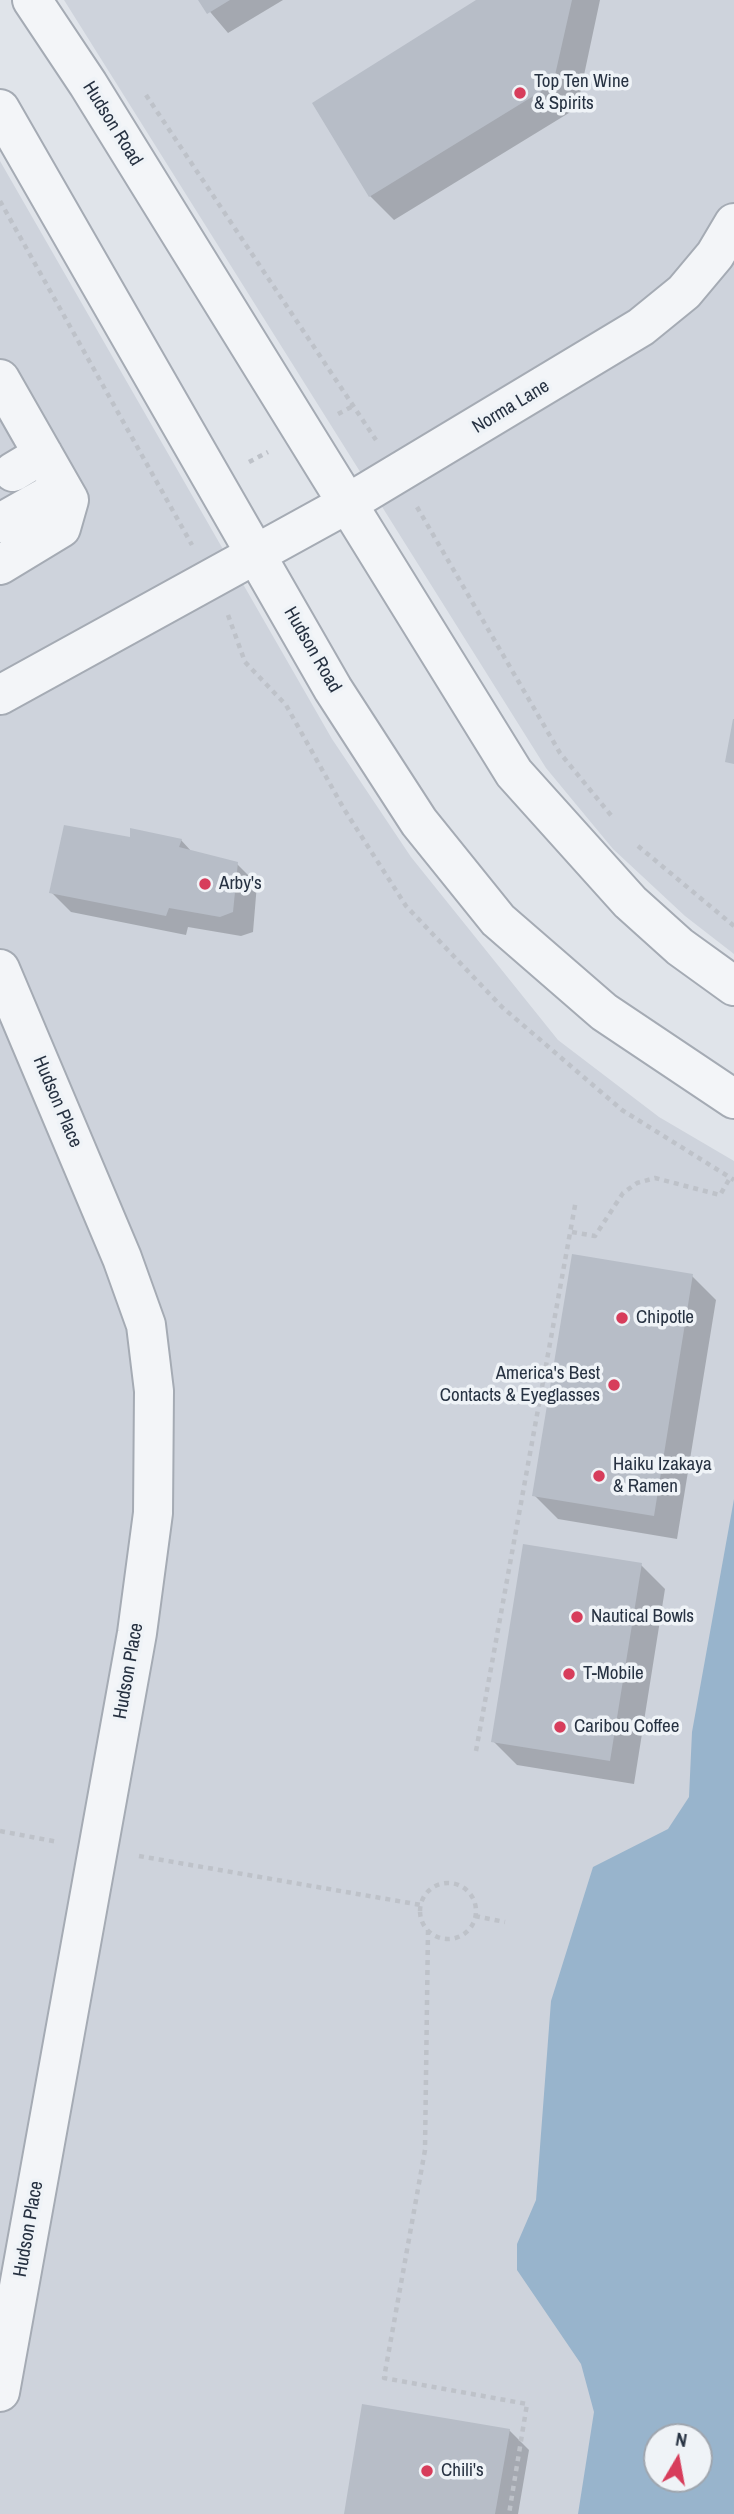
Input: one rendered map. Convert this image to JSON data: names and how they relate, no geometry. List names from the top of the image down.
{
  "streets": {
    "street": ["Hudson Road", "Norma Lane", "Hudson Place"]
  },
  "crossings": [
    ["Hudson Road", "Norma Lane"]
  ],
  "places": [
    "Top Ten Wine & Spirits",
    "Arby's",
    "Chipotle",
    "America's Best Contacts & Eyeglasses",
    "Haiku Izakaya & Ramen",
    "Nautical Bowls",
    "T-Mobile",
    "Caribou Coffee",
    "Chili's"
  ],
  "north": "top"
}
